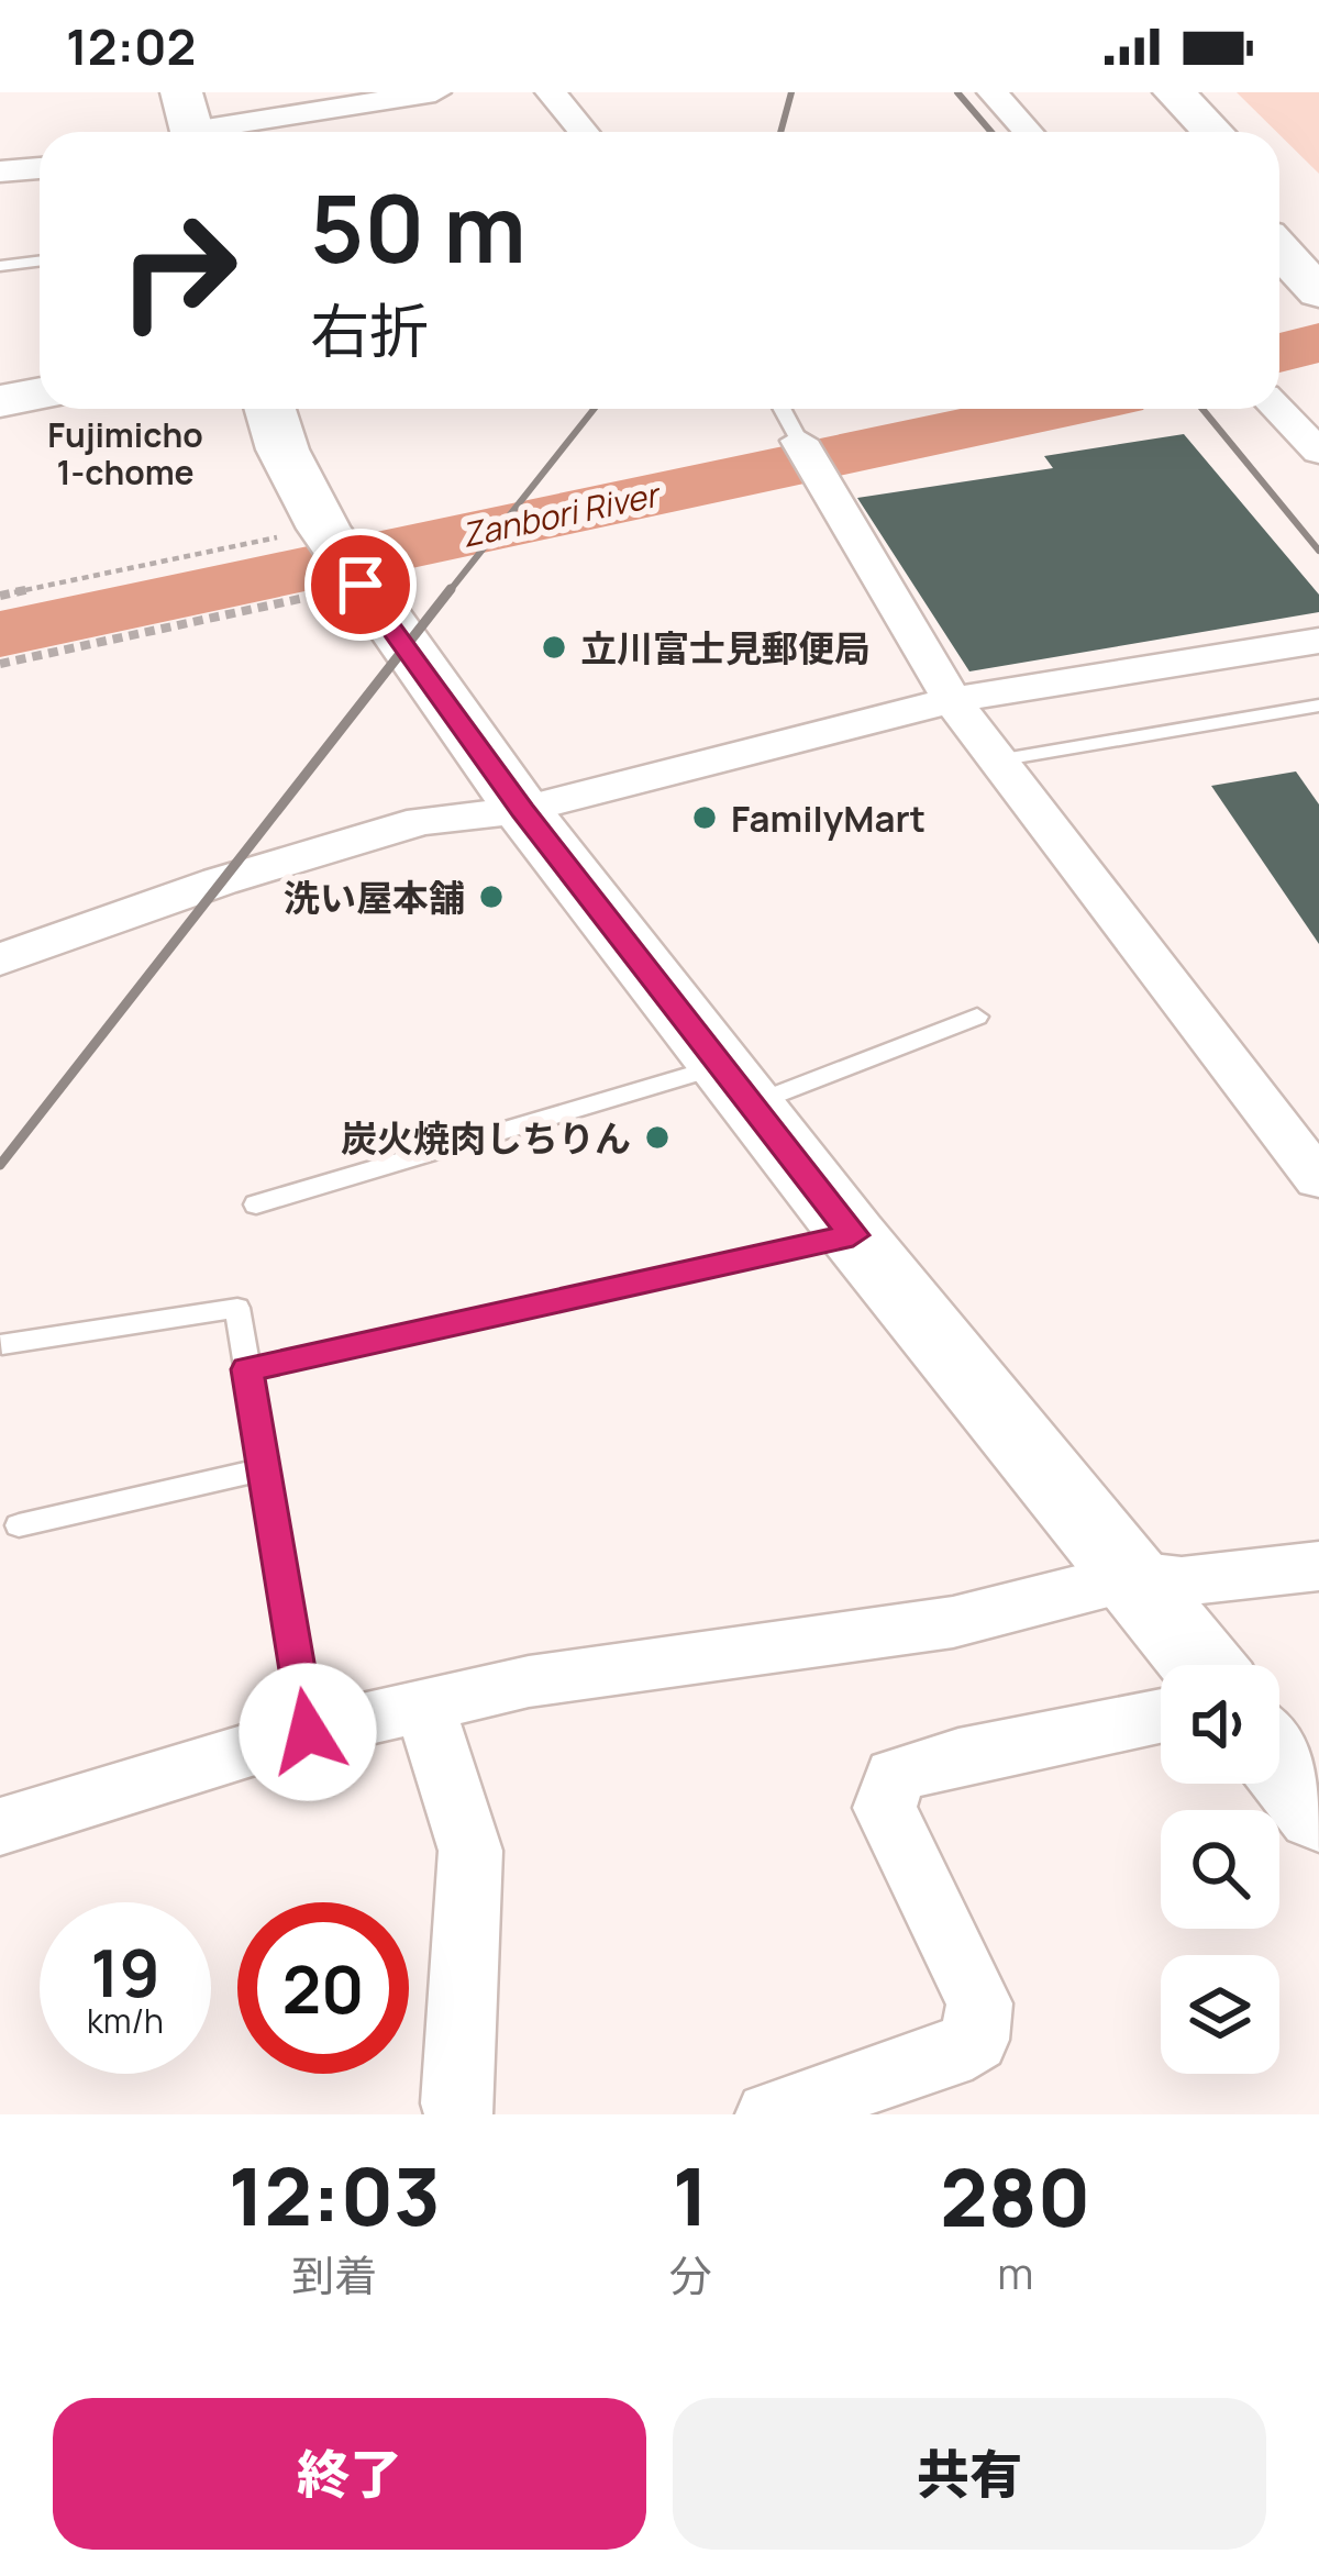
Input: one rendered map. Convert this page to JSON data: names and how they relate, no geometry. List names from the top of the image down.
{
  "districts": ["Fujimicho 1-chome"],
  "water": ["Zanbori River"],
  "places": [
    "立川富士見郵便局",
    "FamilyMart",
    "洗い屋本舗",
    "炭火焼肉しちりん"
  ],
  "page": {
    "status": "12:02",
    "turn": ["50 m", "右折"],
    "speed": "19 km/h",
    "limit": "20",
    "eta": [
      "12:03",
      "到着",
      "1",
      "分",
      "280",
      "m"
    ],
    "buttons": ["終了", "共有"]
  }
}
